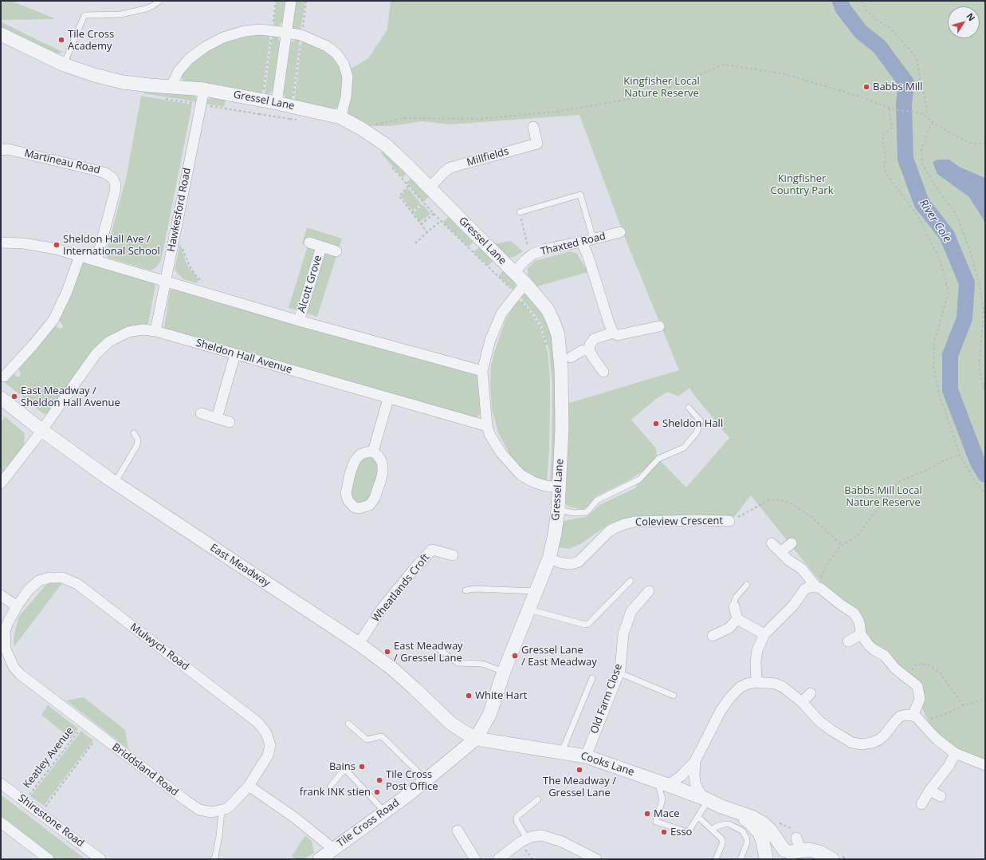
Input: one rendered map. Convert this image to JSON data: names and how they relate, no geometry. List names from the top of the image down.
{
  "streets": {
    "street": [
      "Gressel Lane",
      "Millfields",
      "Martineau Road",
      "Hawkesford Road",
      "Thaxted Road",
      "Alcott Grove",
      "Sheldon Hall Avenue",
      "Coleview Crescent",
      "East Meadway",
      "Wheatlands Croft",
      "Mulwych Road",
      "Old Farm Close",
      "Cooks Lane",
      "Briddsland Road",
      "Shirestone Road",
      "Tile Cross Road"
    ],
    "path": ["Keatley Avenue"]
  },
  "crossings": [
    ["Gressel Lane", "Millfields"],
    ["Gressel Lane", "Hawkesford Road"],
    ["Gressel Lane", "Thaxted Road"],
    ["Gressel Lane", "Coleview Crescent"],
    ["Gressel Lane", "East Meadway"],
    ["Gressel Lane", "Cooks Lane"],
    ["Gressel Lane", "Tile Cross Road"],
    ["Hawkesford Road", "Sheldon Hall Avenue"],
    ["Sheldon Hall Avenue", "East Meadway"],
    ["East Meadway", "Wheatlands Croft"],
    ["East Meadway", "Cooks Lane"],
    ["East Meadway", "Tile Cross Road"],
    ["Mulwych Road", "Briddsland Road"],
    ["Old Farm Close", "Cooks Lane"],
    ["Keatley Avenue", "Briddsland Road"],
    ["Keatley Avenue", "Shirestone Road"],
    ["Cooks Lane", "Tile Cross Road"]
  ],
  "water": ["River Cole"],
  "parks": ["Kingfisher Local Nature Reserve", "Kingfisher Country Park", "Babbs Mill Local Nature Reserve"],
  "places": [
    "Tile Cross Academy",
    "Babbs Mill",
    "Sheldon Hall Ave / International School",
    "East Meadway / Sheldon Hall Avenue",
    "Sheldon Hall",
    "East Meadway / Gressel Lane",
    "Gressel Lane / East Meadway",
    "White Hart",
    "Bains",
    "The Meadway / Gressel Lane",
    "Tile Cross Post Office",
    "frank INK stien",
    "Mace",
    "Esso"
  ],
  "north": "top right"
}
